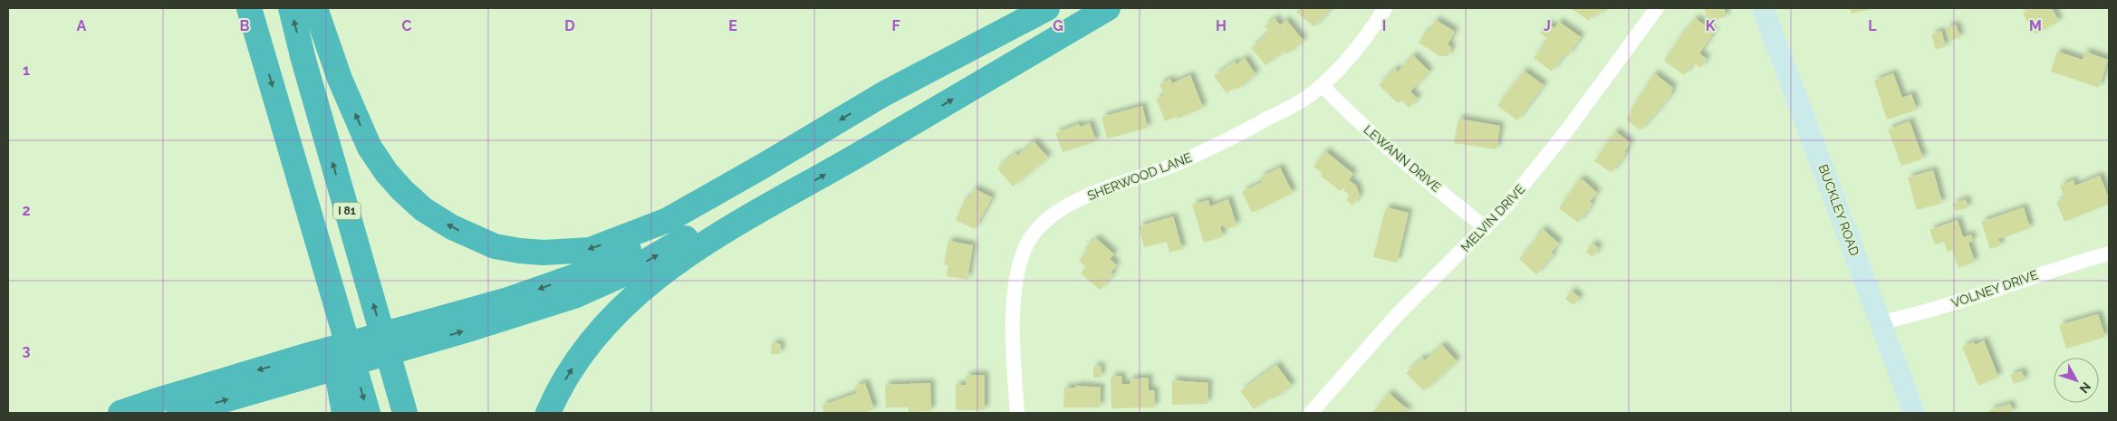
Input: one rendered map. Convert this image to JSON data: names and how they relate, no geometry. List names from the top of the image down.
{
  "streets": {
    "highway": ["I 81"],
    "street": [
      "LEWANN DRIVE",
      "SHERWOOD LANE",
      "BUCKLEY ROAD",
      "MELVIN DRIVE",
      "VOLNEY DRIVE"
    ]
  },
  "crossings": [
    ["LEWANN DRIVE", "SHERWOOD LANE"],
    ["LEWANN DRIVE", "MELVIN DRIVE"],
    ["BUCKLEY ROAD", "VOLNEY DRIVE"]
  ],
  "north": "bottom right",
  "grid": {
    "columns": [
      "A",
      "B",
      "C",
      "D",
      "E",
      "F",
      "G",
      "H",
      "I",
      "J",
      "K",
      "L",
      "M"
    ],
    "rows": ["1", "2", "3"]
  }
}
